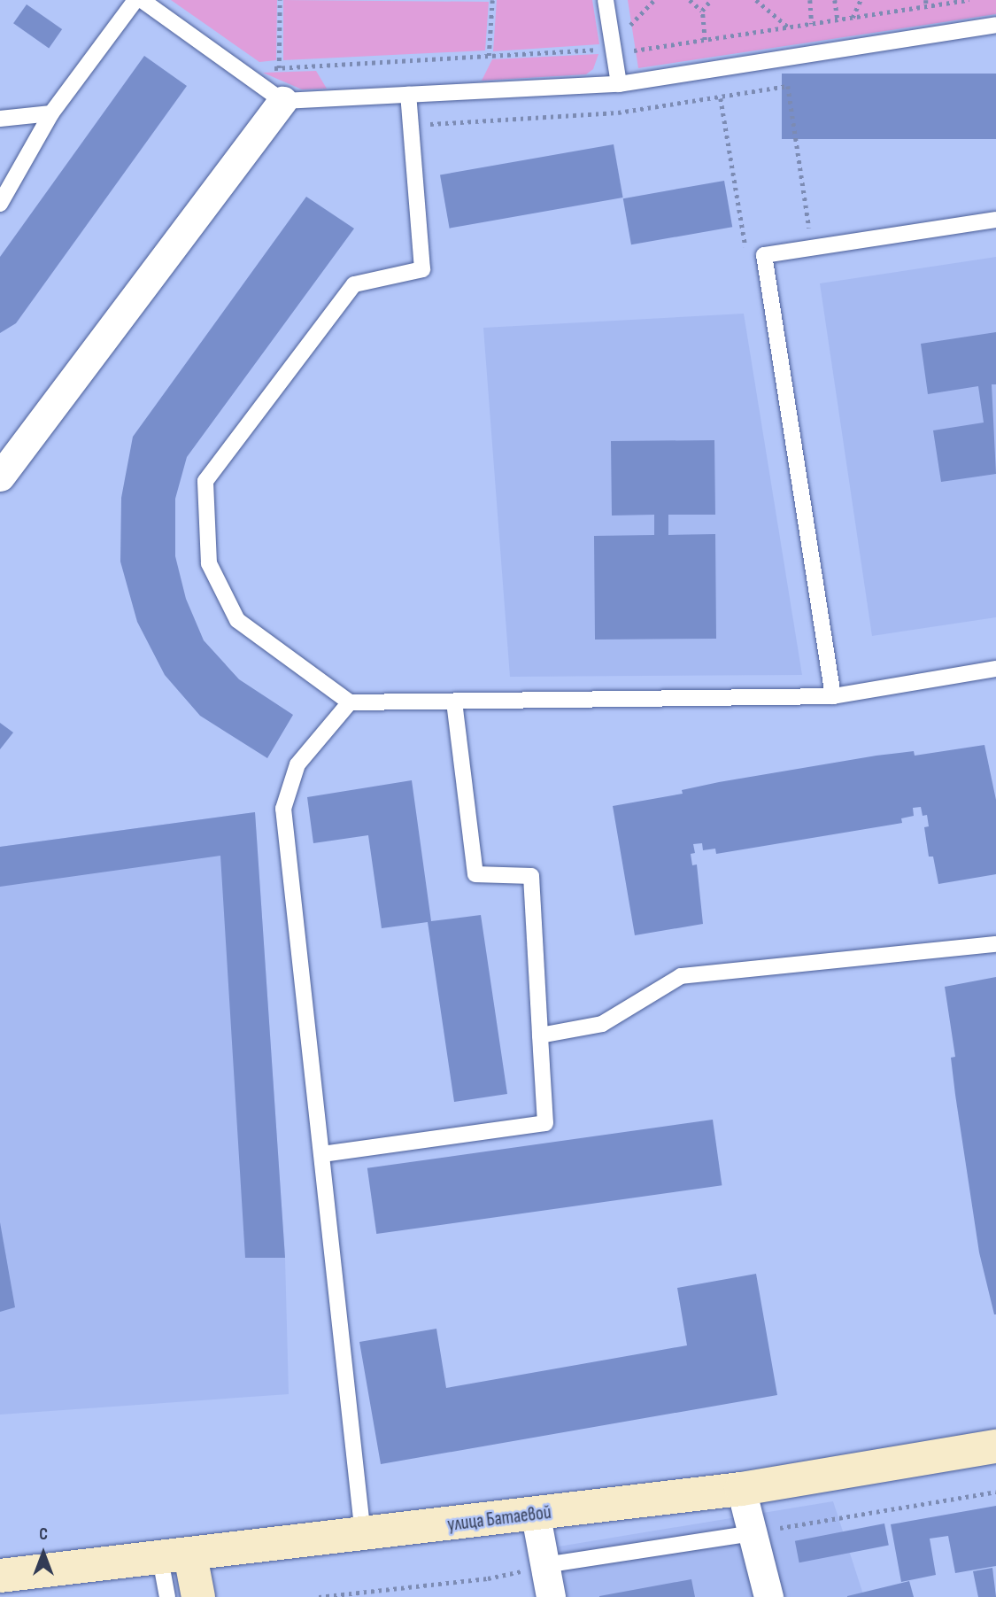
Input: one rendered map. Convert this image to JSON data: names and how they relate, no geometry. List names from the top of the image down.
{
  "streets": {
    "main road": ["улица Батаевой"]
  },
  "north": "top"
}
